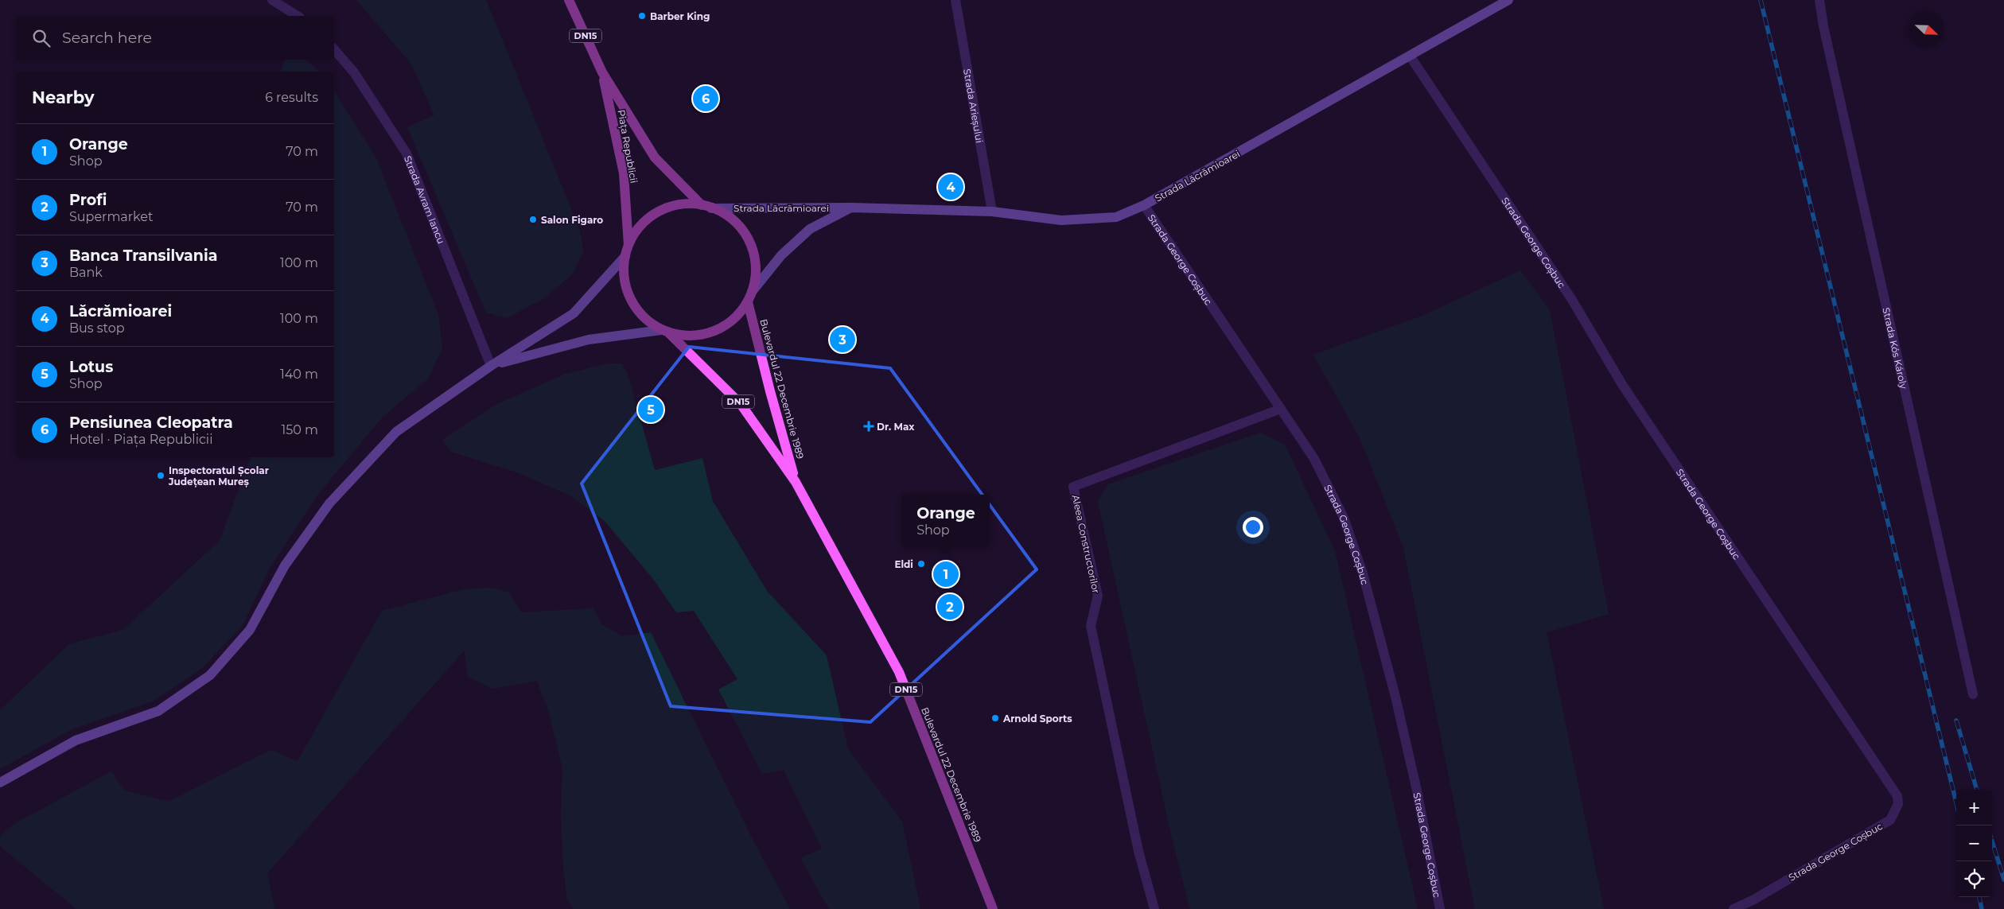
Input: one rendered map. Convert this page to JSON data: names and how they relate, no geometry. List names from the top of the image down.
{
  "streets": {
    "main road": ["DN15", "Piața Republicii", "Bulevardul 22 Decembrie 1989"],
    "street": [
      "Strada Arieșului",
      "Strada Lăcrămioarei",
      "Strada Avram Iancu",
      "Strada George Coșbuc",
      "Strada Kós Károly",
      "Aleea Constructorilor"
    ]
  },
  "crossings": [
    ["Strada Arieșului", "Strada Lăcrămioarei"],
    ["Piața Republicii", "Strada Lăcrămioarei"],
    ["Piața Republicii", "Bulevardul 22 Decembrie 1989"],
    ["Strada Lăcrămioarei", "Strada George Coșbuc"],
    ["Strada Lăcrămioarei", "Bulevardul 22 Decembrie 1989"],
    ["Strada George Coșbuc", "Aleea Constructorilor"]
  ],
  "places": {
    "other": [
      "Barber King",
      "Salon Figaro",
      "Inspectoratul Școlar Județean Mureș",
      "Eldi",
      "Arnold Sports"
    ],
    "health": ["Dr. Max"]
  },
  "north": "bottom right",
  "page": {
    "search": "Search here",
    "heading": ["Nearby", "6 results"],
    "pins": [
      "6",
      "4",
      "3",
      "5",
      "1",
      "2"
    ],
    "list": [
      {
        "mark": "1",
        "name": "Orange",
        "note": "Shop",
        "value": "70 m"
      },
      {
        "mark": "2",
        "name": "Profi",
        "note": "Supermarket",
        "value": "70 m"
      },
      {
        "mark": "3",
        "name": "Banca Transilvania",
        "note": "Bank",
        "value": "100 m"
      },
      {
        "mark": "4",
        "name": "Lăcrămioarei",
        "note": "Bus stop",
        "value": "100 m"
      },
      {
        "mark": "5",
        "name": "Lotus",
        "note": "Shop",
        "value": "140 m"
      },
      {
        "mark": "6",
        "name": "Pensiunea Cleopatra",
        "note": "Hotel · Piața Republicii",
        "value": "150 m"
      }
    ],
    "popup": ["Orange", "Shop"],
    "map_buttons": ["+", "−"]
  }
}
